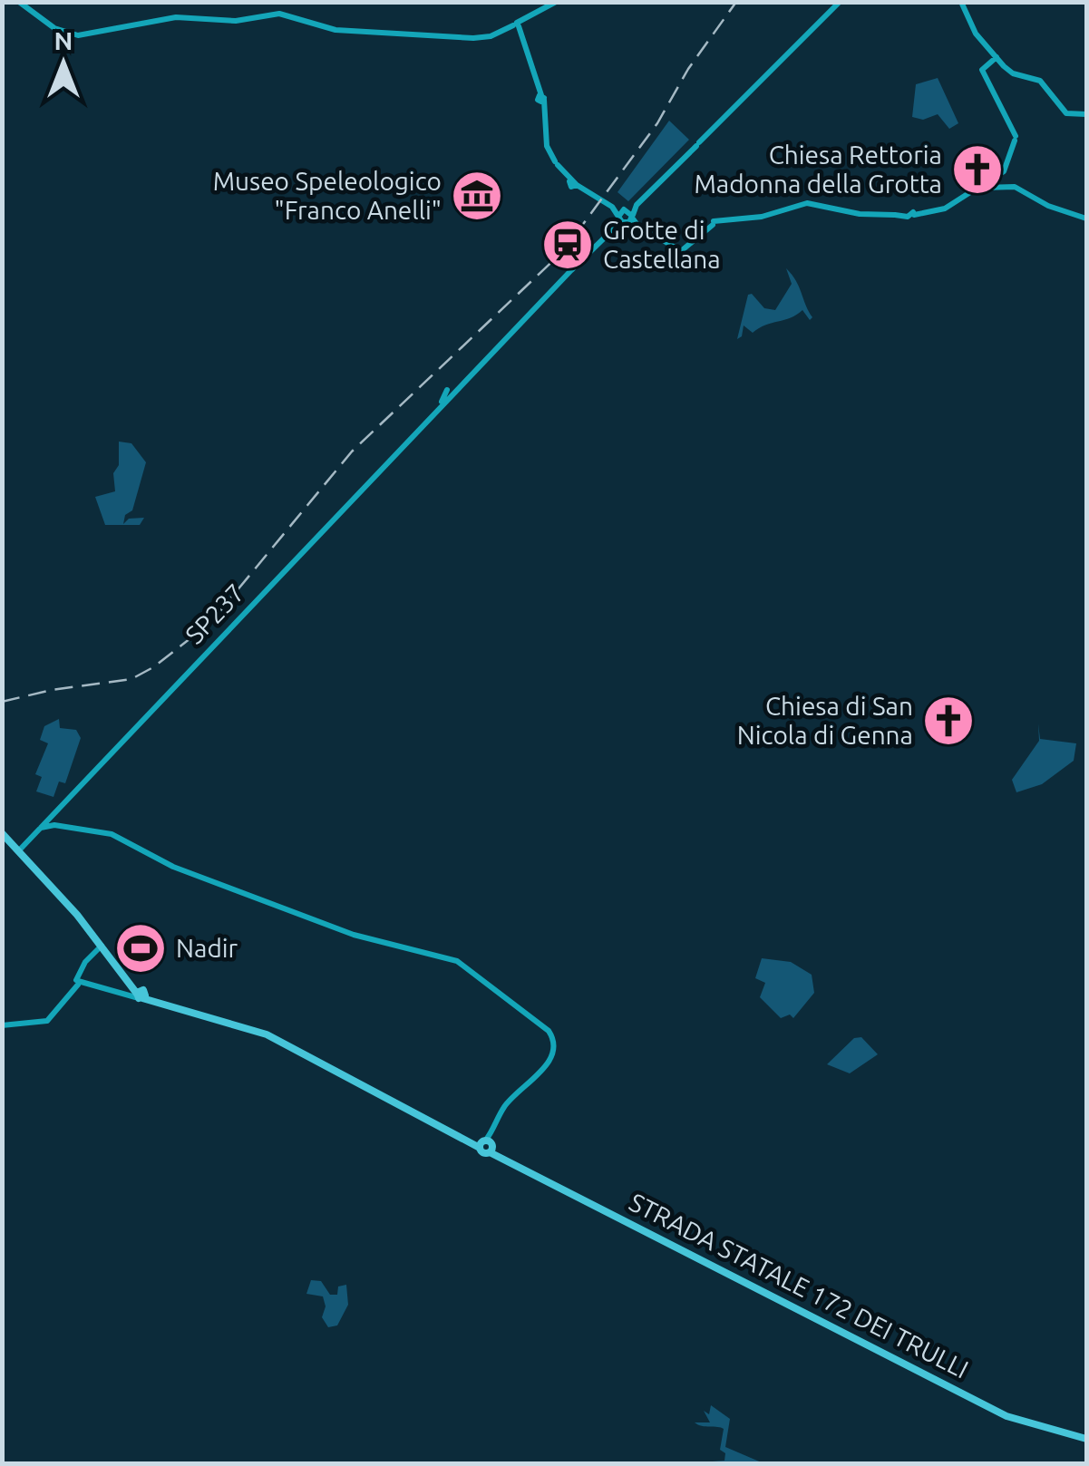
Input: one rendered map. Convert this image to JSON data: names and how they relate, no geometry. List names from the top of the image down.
{
  "streets": {
    "main road": ["SP237", "STRADA STATALE 172 DEI TRULLI"]
  },
  "places": {
    "church": ["Chiesa Rettoria Madonna della Grotta", "Chiesa di San Nicola di Genna"],
    "museum": ["Museo Speleologico \"Franco Anelli\""],
    "station": ["Grotte di Castellana"],
    "sports": ["Nadir"]
  },
  "north": "top"
}
